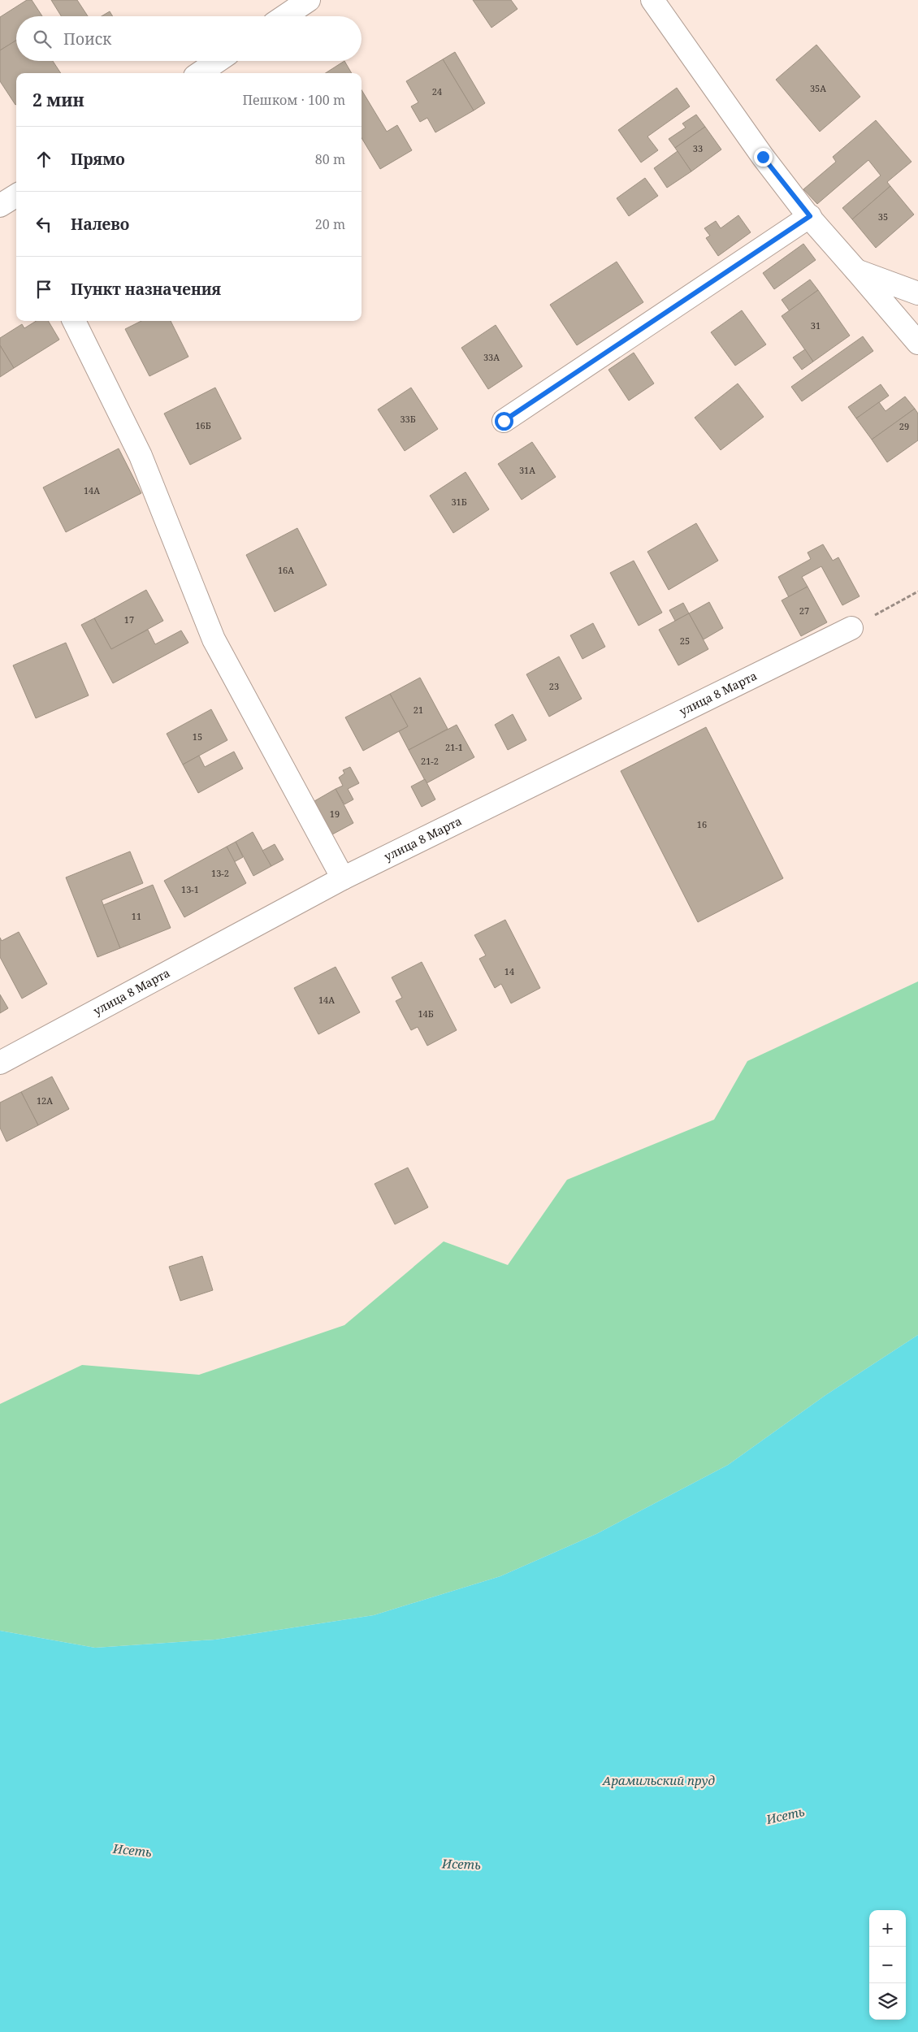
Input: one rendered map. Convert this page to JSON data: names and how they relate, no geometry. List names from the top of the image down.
{
  "streets": {
    "street": ["улица 8 Марта"]
  },
  "water": ["Арамильский пруд", "Исеть"],
  "house_numbers": [
    "35А",
    "24",
    "33",
    "35",
    "31",
    "33А",
    "33Б",
    "16Б",
    "29",
    "31А",
    "14А",
    "31Б",
    "16А",
    "27",
    "17",
    "25",
    "23",
    "21",
    "15",
    "21-1",
    "21-2",
    "19",
    "16",
    "13-2",
    "13-1",
    "11",
    "14",
    "14А",
    "14Б",
    "12А"
  ],
  "page": {
    "search": "Поиск",
    "heading": ["2 мин", "Пешком · 100 m"],
    "list": [
      ["Прямо", "80 m"],
      ["Налево", "20 m"],
      "Пункт назначения"
    ],
    "map_buttons": ["+", "−"]
  }
}
